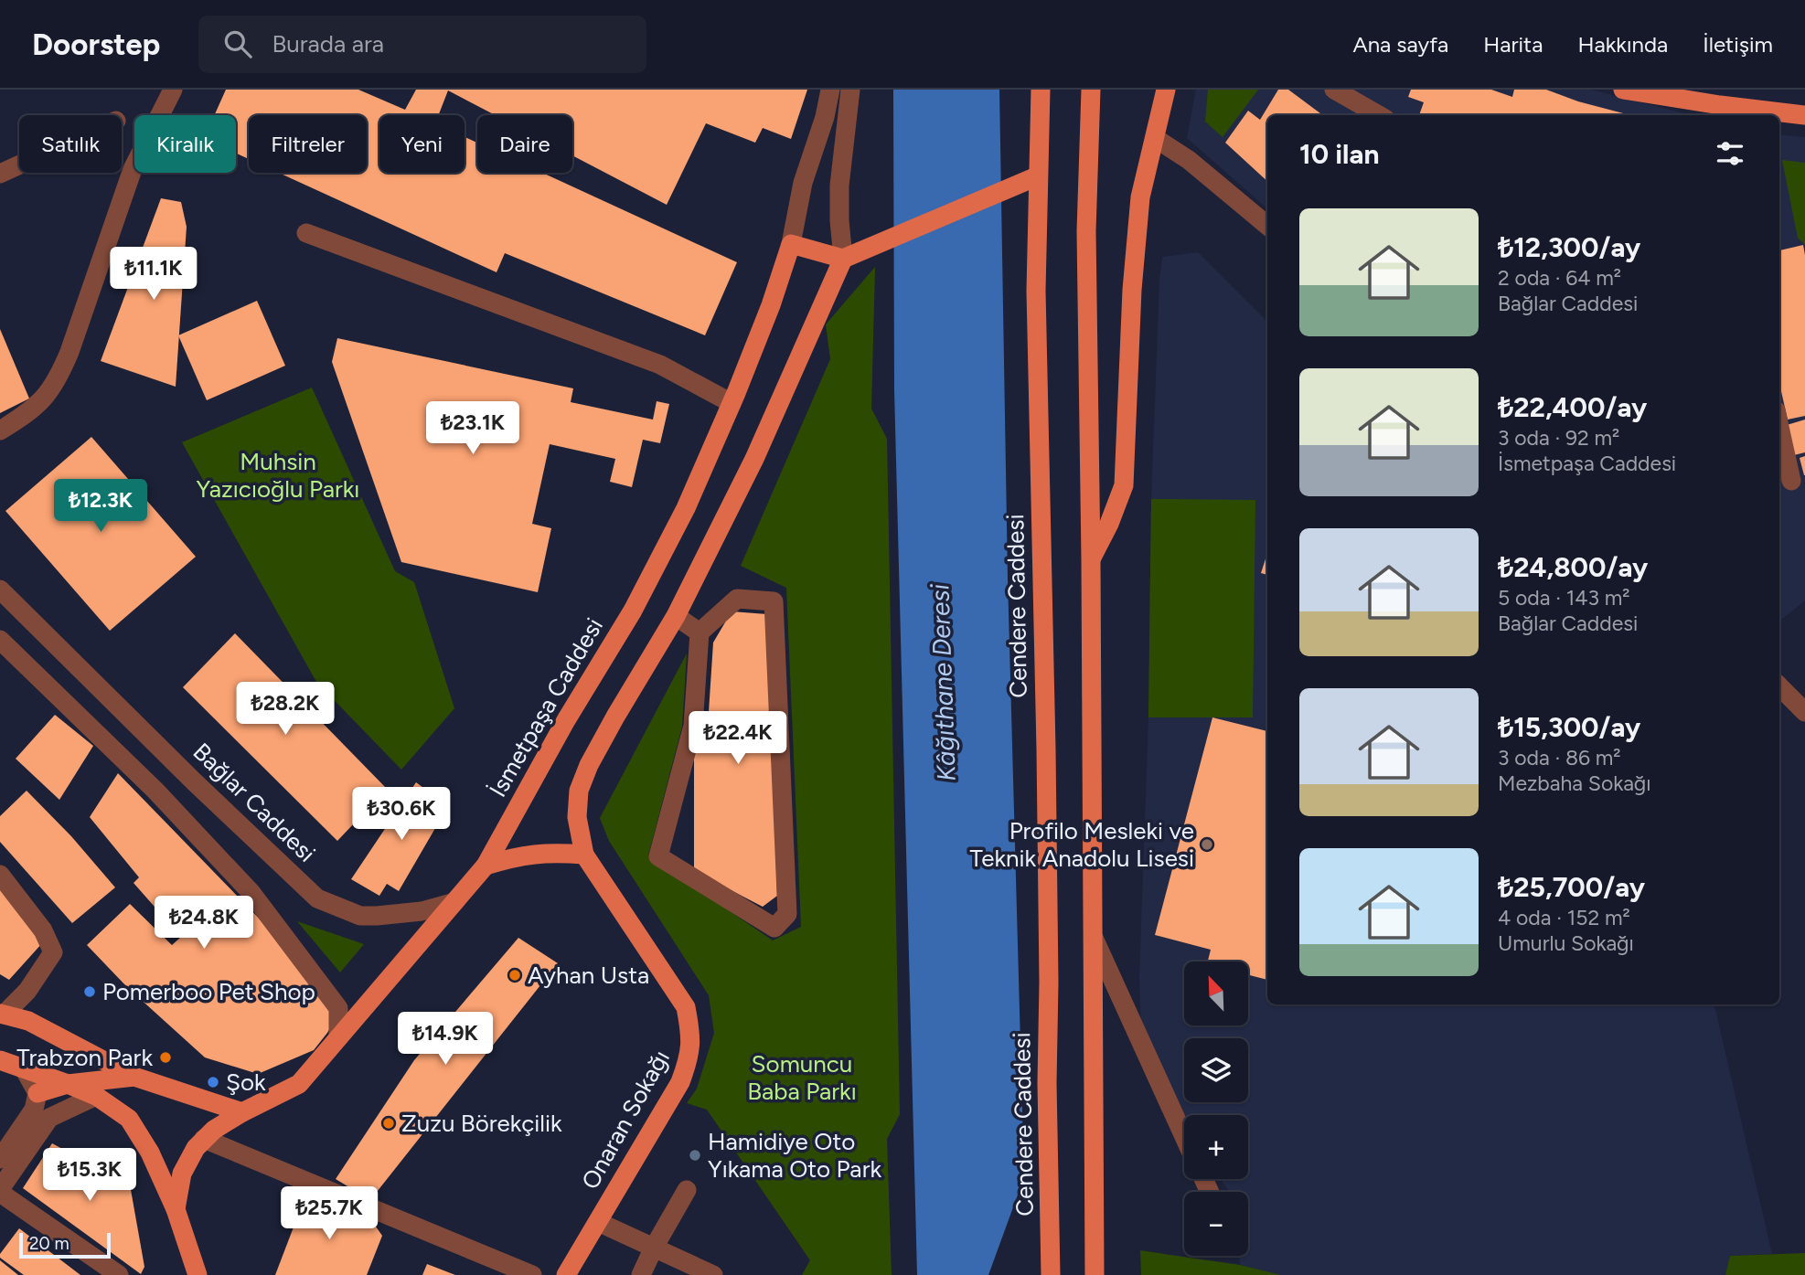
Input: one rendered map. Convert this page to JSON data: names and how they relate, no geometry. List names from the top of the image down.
{
  "streets": {
    "main road": ["Cendere Caddesi", "İsmetpaşa Caddesi", "Onaran Sokağı"],
    "street": ["Bağlar Caddesi"]
  },
  "crossings": [
    ["İsmetpaşa Caddesi", "Bağlar Caddesi"]
  ],
  "water": ["Kâğıthane Deresi"],
  "parks": ["Muhsin Yazıcıoğlu Parkı", "Somuncu Baba Parkı"],
  "places": [
    "Profilo Mesleki ve Teknik Anadolu Lisesi",
    "Ayhan Usta",
    "Pomerboo Pet Shop",
    "Trabzon Park",
    "Şok",
    "Zuzu Börekçilik",
    "Hamidiye Oto Yıkama Oto Park"
  ],
  "scale_bar": "20 m",
  "north": "top left",
  "page": {
    "header": "Doorstep",
    "search": "Burada ara",
    "nav": [
      "Ana sayfa",
      "Harita",
      "Hakkında",
      "İletişim"
    ],
    "chip": [
      "Satılık",
      "Kiralık",
      "Filtreler",
      "Yeni",
      "Daire"
    ],
    "heading": "10 ilan",
    "list": [
      {
        "name": "₺12,300/ay",
        "note": "2 oda · 64 m² · Bağlar Caddesi"
      },
      {
        "name": "₺22,400/ay",
        "note": "3 oda · 92 m² · İsmetpaşa Caddesi"
      },
      {
        "name": "₺24,800/ay",
        "note": "5 oda · 143 m² · Bağlar Caddesi"
      },
      {
        "name": "₺15,300/ay",
        "note": "3 oda · 86 m² · Mezbaha Sokağı"
      },
      {
        "name": "₺25,700/ay",
        "note": "4 oda · 152 m² · Umurlu Sokağı"
      }
    ],
    "price": [
      "₺11.1K",
      "₺23.1K",
      "₺12.3K",
      "₺28.2K",
      "₺22.4K",
      "₺30.6K",
      "₺24.8K",
      "₺14.9K",
      "₺15.3K",
      "₺25.7K"
    ],
    "map_buttons": ["+", "−"],
    "scale": "20 m"
  }
}
